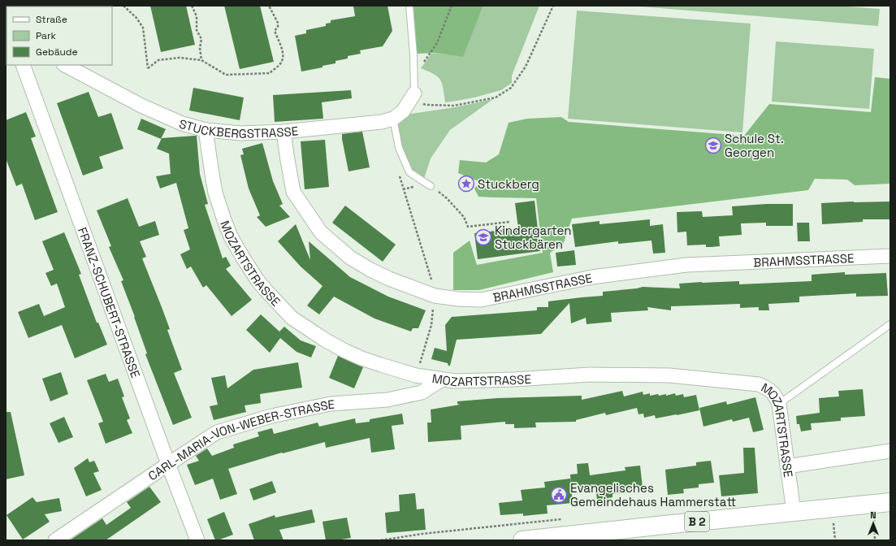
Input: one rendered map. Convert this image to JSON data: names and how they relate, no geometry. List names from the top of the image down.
{
  "streets": {
    "main road": ["B 2"],
    "street": [
      "STUCKBERGSTRASSE",
      "BRAHMSSTRASSE",
      "MOZARTSTRASSE",
      "FRANZ-SCHUBERT-STRASSE",
      "CARL-MARIA-VON-WEBER-STRASSE"
    ]
  },
  "crossings": [
    ["STUCKBERGSTRASSE", "BRAHMSSTRASSE"],
    ["STUCKBERGSTRASSE", "MOZARTSTRASSE"],
    ["MOZARTSTRASSE", "CARL-MARIA-VON-WEBER-STRASSE"],
    ["MOZARTSTRASSE", "B 2"],
    ["FRANZ-SCHUBERT-STRASSE", "CARL-MARIA-VON-WEBER-STRASSE"]
  ],
  "places": {
    "school or university": ["Schule St. Georgen", "Kindergarten Stuckbären"],
    "place": ["Stuckberg"],
    "public building": ["Evangelisches Gemeindehaus Hammerstatt"]
  },
  "legend": ["Straße", "Park", "Gebäude"],
  "north": "top"
}
